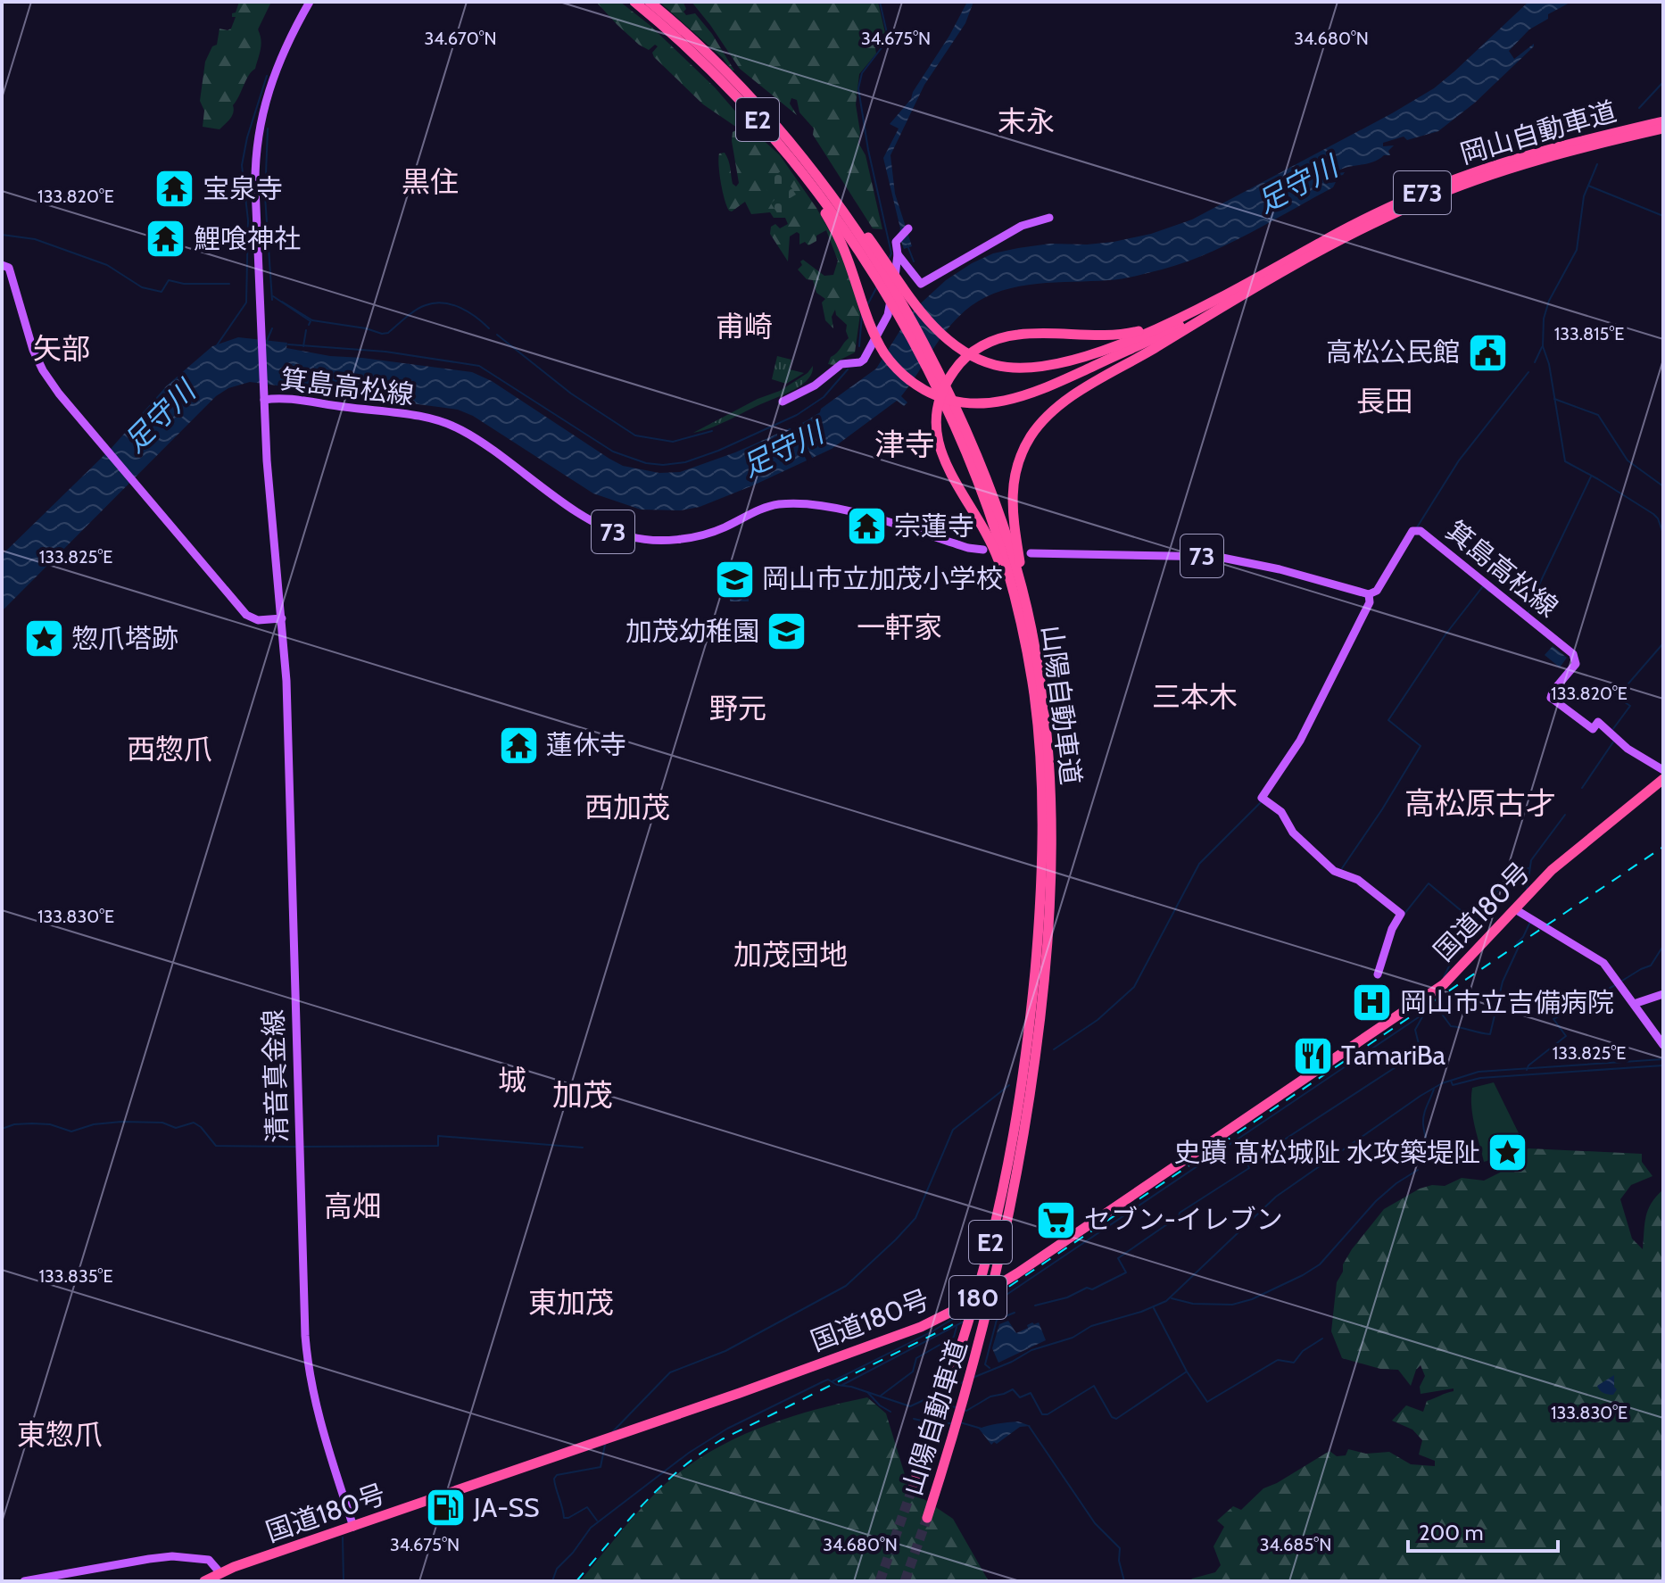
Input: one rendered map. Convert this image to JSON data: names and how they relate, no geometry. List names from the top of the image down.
{
  "streets": {
    "highway": [
      "E2",
      "岡山自動車道",
      "E73",
      "山陽自動車道",
      "国道180号",
      "180"
    ],
    "main road": ["箕島高松線", "73", "清音真金線"]
  },
  "crossings": [
    ["E2", "山陽自動車道"],
    ["箕島高松線", "73"],
    ["箕島高松線", "清音真金線"],
    ["国道180号", "清音真金線"]
  ],
  "districts": [
    "末永",
    "黒住",
    "甫崎",
    "矢部",
    "長田",
    "津寺",
    "一軒家",
    "三本木",
    "野元",
    "西惣爪",
    "高松原古才",
    "西加茂",
    "加茂団地",
    "城",
    "加茂",
    "高畑",
    "東加茂",
    "東惣爪"
  ],
  "water": ["足守川"],
  "places": {
    "temple": [
      "宝泉寺",
      "鯉喰神社",
      "宗蓮寺",
      "蓮休寺"
    ],
    "public building": ["高松公民館"],
    "school or university": ["岡山市立加茂小学校", "加茂幼稚園"],
    "place": ["惣爪塔跡", "史蹟 髙松城阯 水攻築堤阯"],
    "hospital": ["岡山市立吉備病院"],
    "restaurant": ["TamariBa"],
    "supermarket": ["セブン-イレブン"],
    "fuel station": ["JA-SS"]
  },
  "scale_bar": "200 m",
  "coordinates": [
    "34.670°N",
    "34.675°N",
    "34.680°N",
    "133.820°E",
    "133.815°E",
    "133.825°E",
    "133.830°E",
    "133.835°E",
    "34.685°N"
  ]
}
